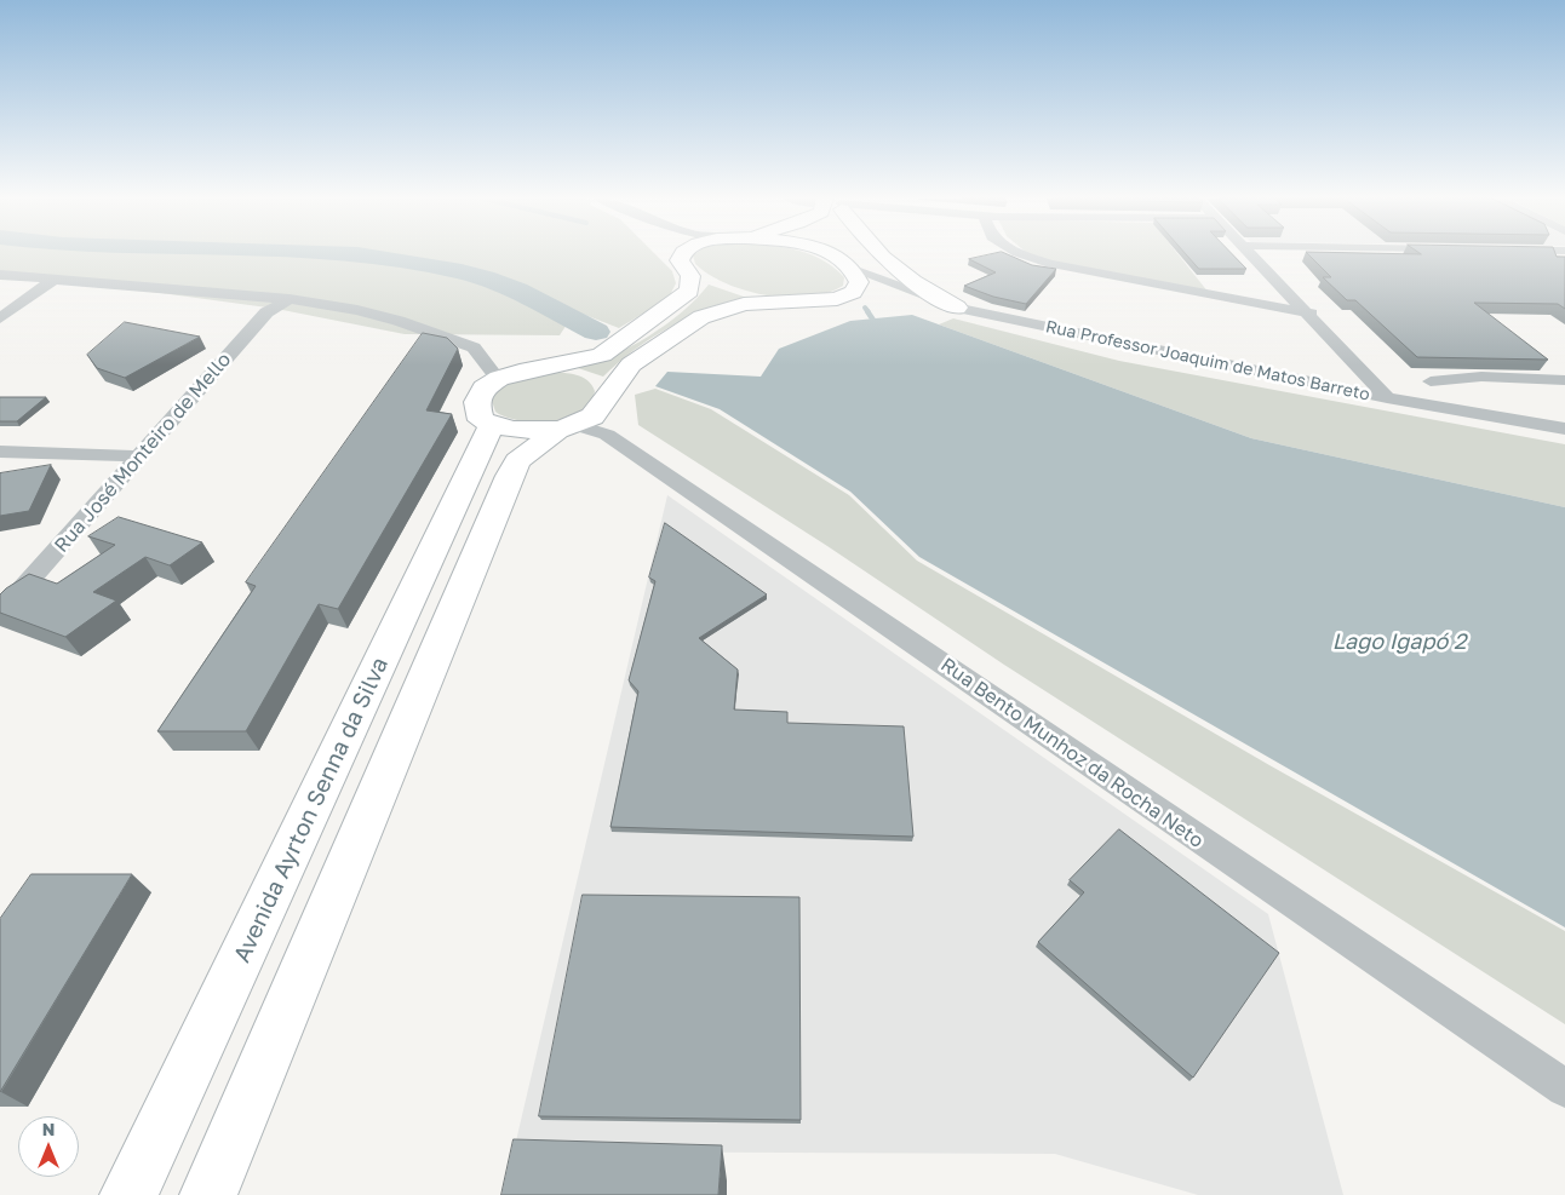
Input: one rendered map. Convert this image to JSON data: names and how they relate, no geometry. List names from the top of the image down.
{
  "streets": {
    "main road": ["Avenida Ayrton Senna da Silva"],
    "street": ["Rua Professor Joaquim de Matos Barreto", "Rua José Monteiro de Mello", "Rua Bento Munhoz da Rocha Neto"]
  },
  "water": ["Lago Igapó 2"],
  "north": "top"
}
